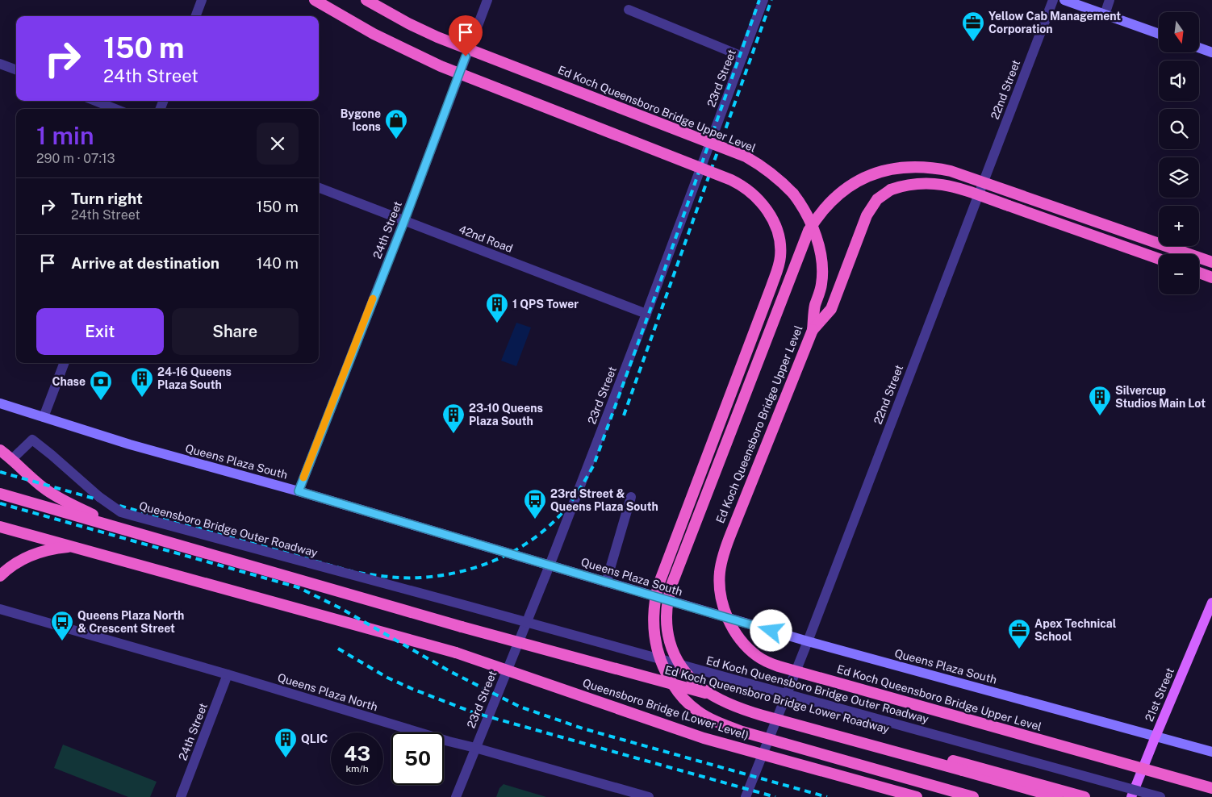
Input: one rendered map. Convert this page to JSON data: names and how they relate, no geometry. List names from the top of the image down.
{
  "streets": {
    "highway": ["Ed Koch Queensboro Bridge Upper Level", "Ed Koch Queensboro Bridge Lower Roadway", "Queensboro Bridge (Lower Level)"],
    "main road": ["Queens Plaza South", "21st Street"],
    "street": [
      "23rd Street",
      "22nd Street",
      "24th Street",
      "42nd Road",
      "Queensboro Bridge Outer Roadway",
      "Ed Koch Queensboro Bridge Outer Roadway",
      "Queens Plaza North"
    ]
  },
  "crossings": [
    ["23rd Street", "42nd Road"],
    ["23rd Street", "Queens Plaza South"],
    ["23rd Street", "Queens Plaza North"],
    ["22nd Street", "Queens Plaza South"],
    ["24th Street", "42nd Road"],
    ["24th Street", "Queens Plaza South"],
    ["24th Street", "Queens Plaza North"],
    ["Queens Plaza South", "21st Street"],
    ["Queensboro Bridge Outer Roadway", "Ed Koch Queensboro Bridge Outer Roadway"]
  ],
  "places": {
    "office": ["Yellow Cab Management Corporation", "Apex Technical School"],
    "shop": ["Bygone Icons"],
    "building": [
      "1 QPS Tower",
      "24-16 Queens Plaza South",
      "Silvercup Studios Main Lot",
      "23-10 Queens Plaza South",
      "QLIC"
    ],
    "bank": ["Chase"],
    "bus stop": ["23rd Street & Queens Plaza South", "Queens Plaza North & Crescent Street"]
  },
  "north": "bottom",
  "page": {
    "map_buttons": ["+", "−"],
    "turn": ["150 m", "24th Street"],
    "heading": ["1 min", "290 m · 07:13"],
    "list": [
      {
        "name": "Turn right",
        "note": "24th Street",
        "value": "150 m"
      },
      {
        "name": "Arrive at destination",
        "value": "140 m"
      }
    ],
    "buttons": ["Exit", "Share"],
    "speed": "43 km/h",
    "limit": "50"
  }
}
